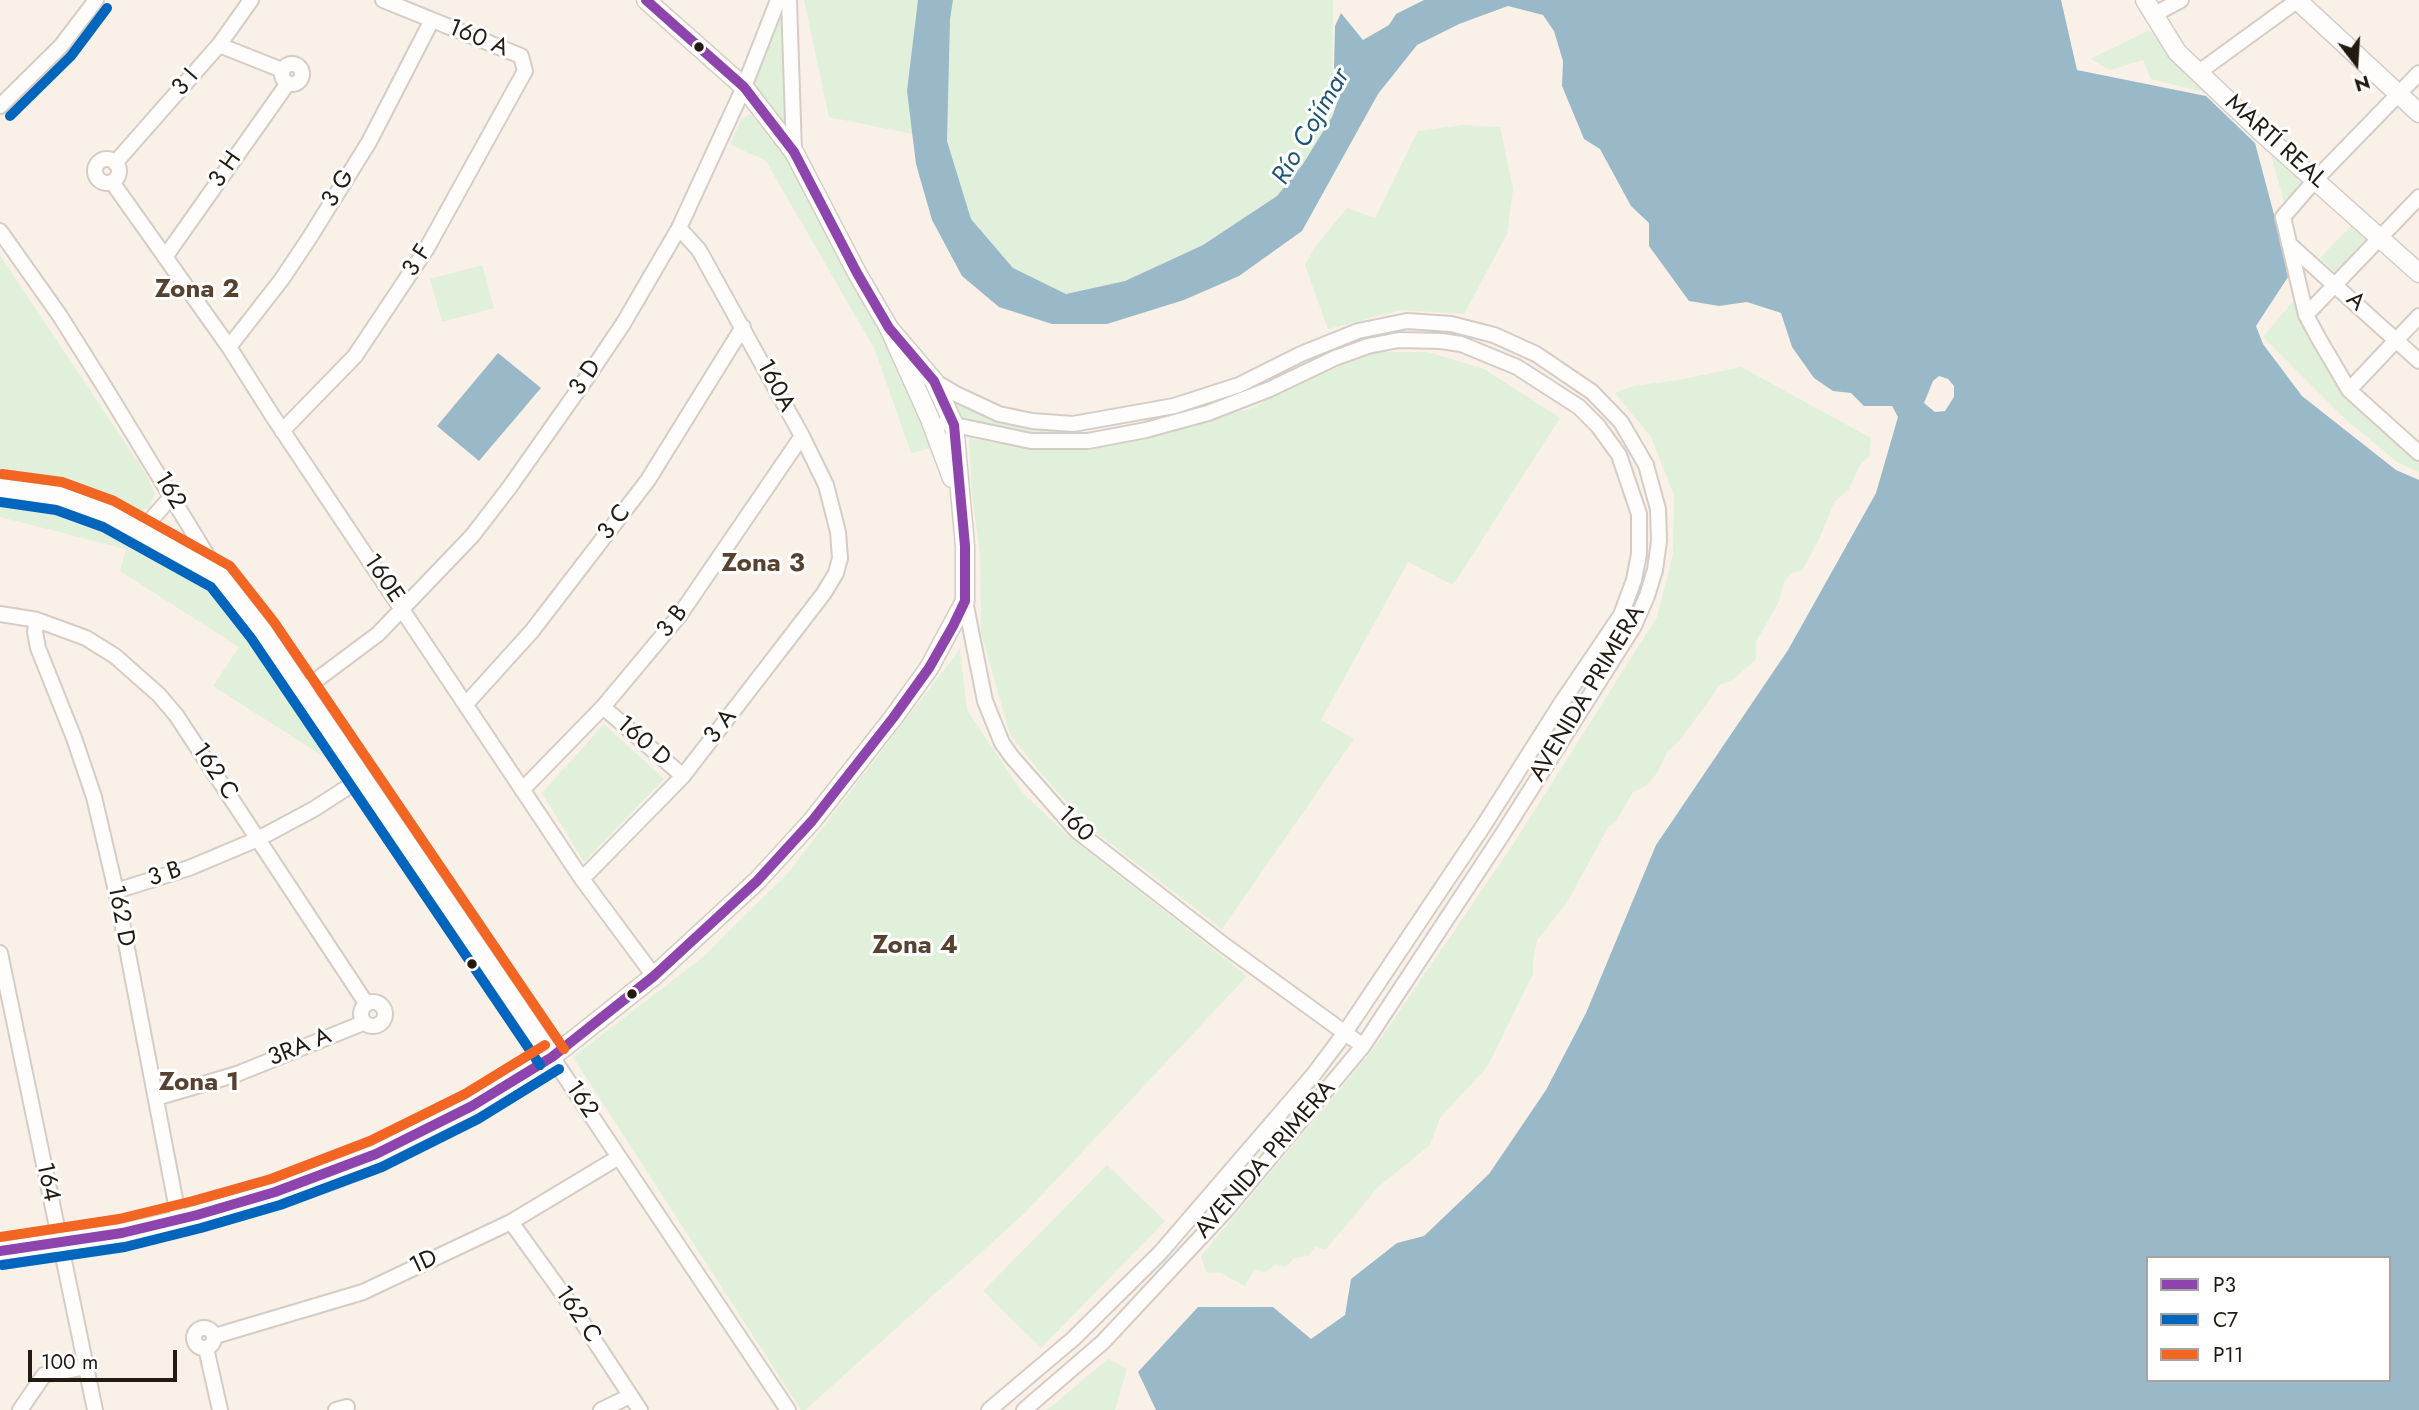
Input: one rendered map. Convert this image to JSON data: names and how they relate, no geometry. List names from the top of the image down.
{
  "streets": {
    "main road": ["MARTÍ REAL", "162", "160"],
    "street": [
      "160 A",
      "3 I",
      "3 H",
      "3 G",
      "3 F",
      "A",
      "3 D",
      "160A",
      "3 C",
      "160E",
      "3 B",
      "AVENIDA PRIMERA",
      "3 A",
      "160 D",
      "162 C",
      "162 D",
      "3RA A",
      "164",
      "1D"
    ]
  },
  "crossings": [
    ["160 A", "3 G"],
    ["160 A", "3 F"],
    ["3 I", "3 H"],
    ["3 I", "160E"],
    ["3 H", "160E"],
    ["3 G", "160E"],
    ["3 F", "160E"],
    ["3 D", "160A"],
    ["3 D", "162"],
    ["3 D", "160E"],
    ["3 D", "160"],
    ["160A", "3 C"],
    ["160A", "3 B"],
    ["160A", "3 A"],
    ["162", "3 B"],
    ["162", "1D"],
    ["3 C", "160E"],
    ["160E", "3 B"],
    ["160E", "3 A"],
    ["3 B", "160 D"],
    ["3 B", "162 C"],
    ["3 B", "162 D"],
    ["AVENIDA PRIMERA", "160"],
    ["3 A", "160 D"],
    ["162 C", "162 D"],
    ["162 C", "3RA A"],
    ["162 C", "1D"],
    ["162 D", "3RA A"]
  ],
  "districts": [
    "Zona 2",
    "Zona 3",
    "Zona 4",
    "Zona 1"
  ],
  "water": ["Río Cojímar"],
  "lines": ["transit line P3", "transit line C7", "transit line P11"],
  "legend": ["P3", "C7", "P11"],
  "scale_bar": "100 m",
  "north": "bottom"
}
